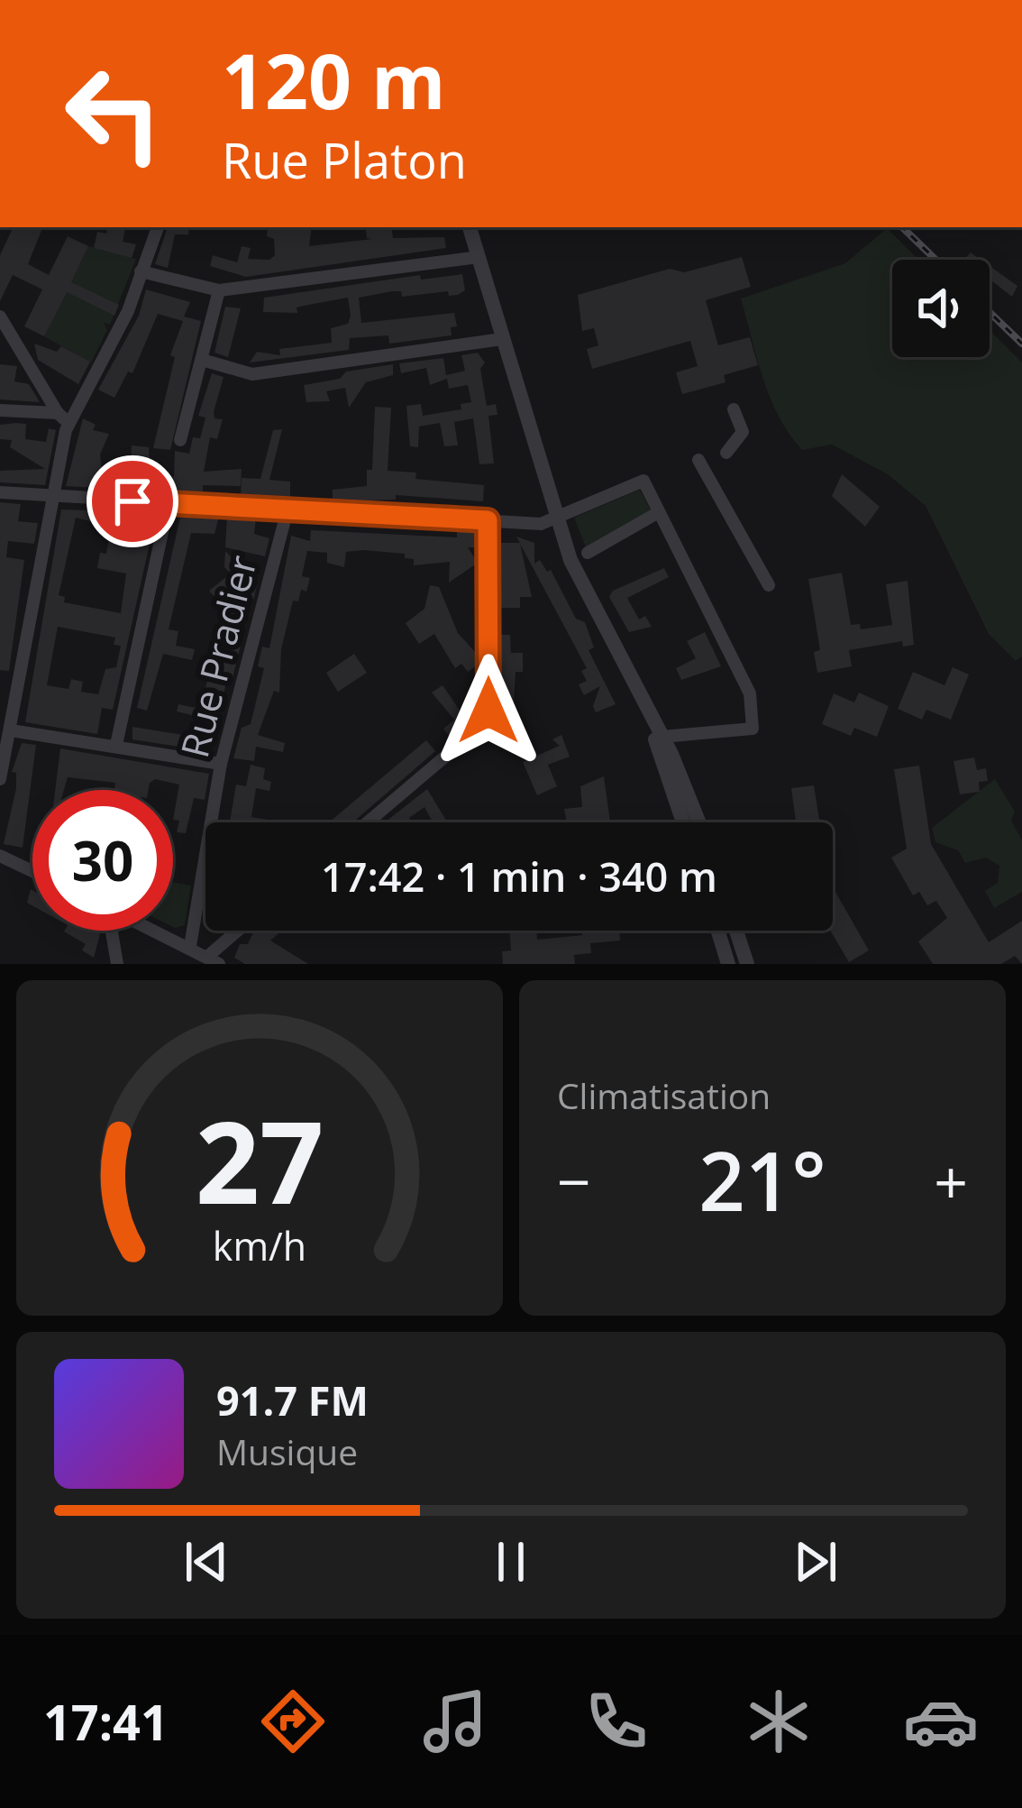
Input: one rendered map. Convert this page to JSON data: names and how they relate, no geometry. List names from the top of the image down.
{
  "streets": {
    "street": ["Rue Pradier"]
  },
  "page": {
    "turn": ["120 m", "Rue Platon"],
    "limit": "30",
    "trip": "17:42 · 1 min · 340 m",
    "tile": "Climatisation",
    "heat": ["−", "21°", "+"],
    "song": ["91.7 FM", "Musique"],
    "tabs": "17:41",
    "gauge": ["27", "km/h"]
  }
}
